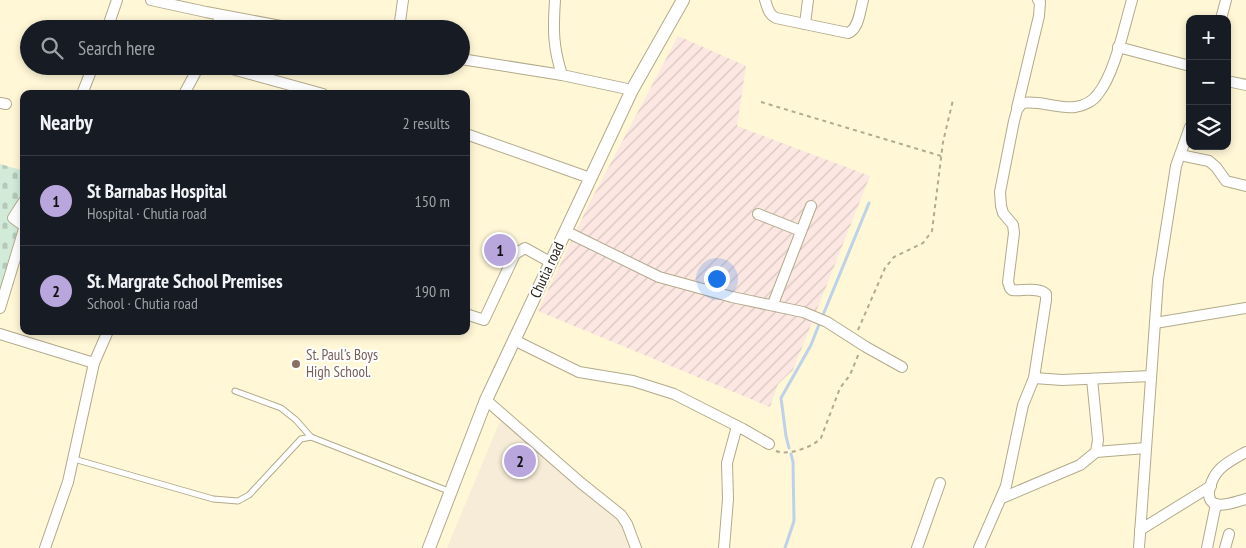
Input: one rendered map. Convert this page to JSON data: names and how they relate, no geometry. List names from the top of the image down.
{
  "streets": {
    "street": ["Chutia road"]
  },
  "places": ["St. Paul's Boys High School."],
  "page": {
    "map_buttons": ["+", "−"],
    "search": "Search here",
    "heading": ["Nearby", "2 results"],
    "list": [
      {
        "mark": "1",
        "name": "St Barnabas Hospital",
        "note": "Hospital · Chutia road",
        "value": "150 m"
      },
      {
        "mark": "2",
        "name": "St. Margrate School Premises",
        "note": "School · Chutia road",
        "value": "190 m"
      }
    ],
    "pins": ["1", "2"]
  }
}
